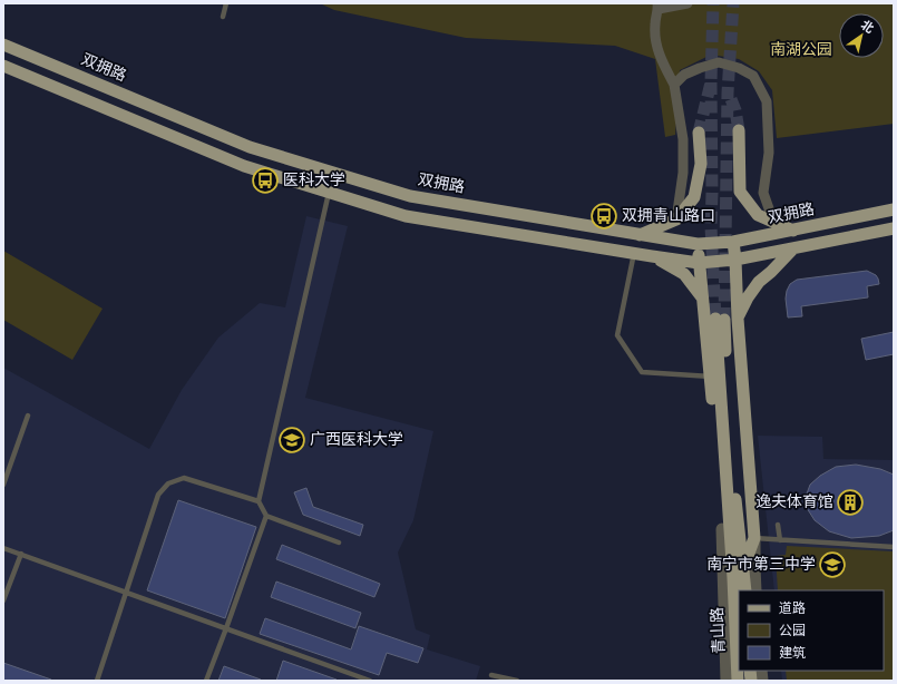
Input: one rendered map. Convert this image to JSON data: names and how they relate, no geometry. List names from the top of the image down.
{
  "streets": {
    "main road": ["双拥路", "青山路"]
  },
  "parks": ["南湖公园"],
  "places": {
    "bus stop": ["医科大学", "双拥青山路口"],
    "school or university": ["广西医科大学", "南宁市第三中学"],
    "building": ["逸夫体育馆"]
  },
  "legend": ["道路", "公园", "建筑"],
  "north": "top right"
}
